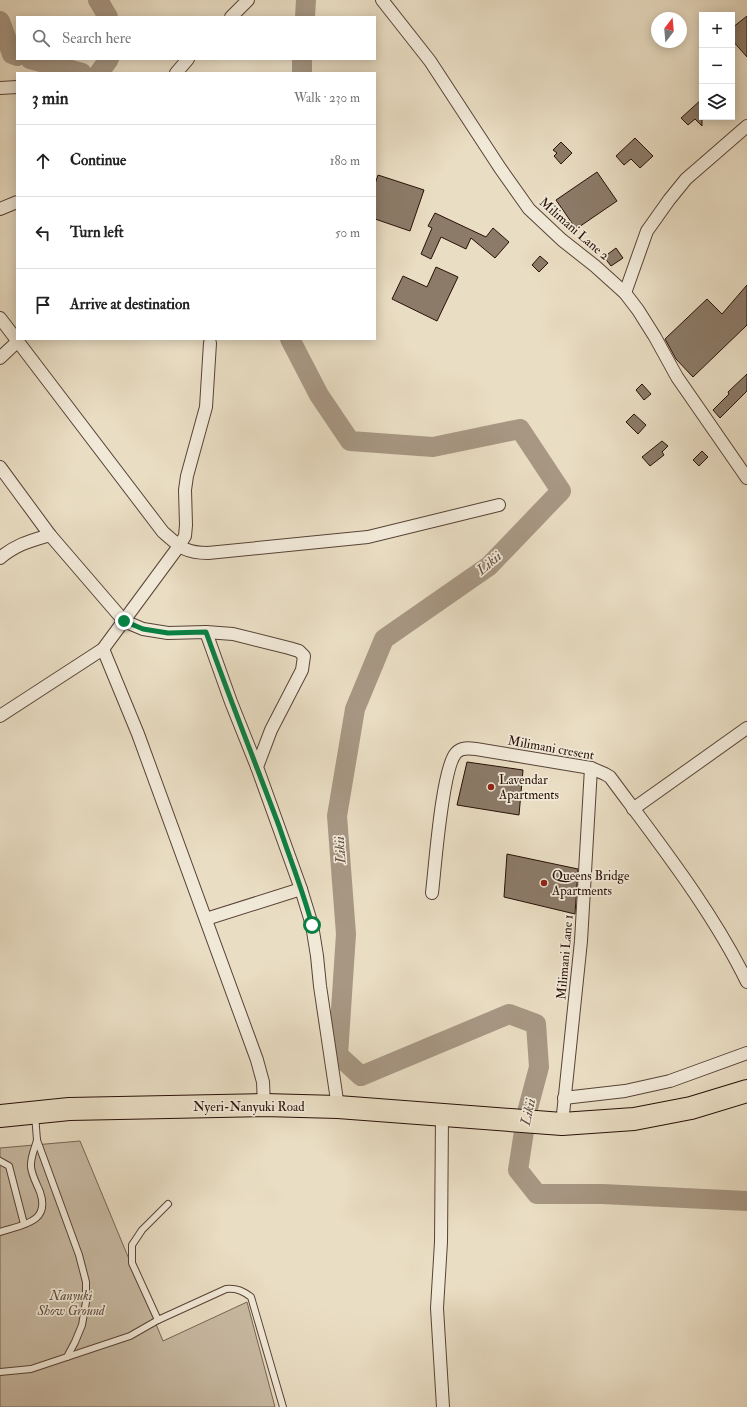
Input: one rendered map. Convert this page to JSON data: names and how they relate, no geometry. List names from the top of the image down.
{
  "streets": {
    "highway": ["Nyeri-Nanyuki Road"],
    "street": ["Milimani Lane 2", "Milimani cresent", "Milimani Lane 1"]
  },
  "crossings": [
    ["Milimani cresent", "Milimani Lane 1"],
    ["Milimani Lane 1", "Nyeri-Nanyuki Road"]
  ],
  "water": ["Likii"],
  "parks": ["Nanyuki Show Ground"],
  "places": ["Lavendar Apartments", "Queens Bridge Apartments"],
  "north": "top",
  "page": {
    "map_buttons": ["+", "−"],
    "search": "Search here",
    "heading": ["3 min", "Walk · 230 m"],
    "list": [
      ["Continue", "180 m"],
      ["Turn left", "50 m"],
      "Arrive at destination"
    ]
  }
}
